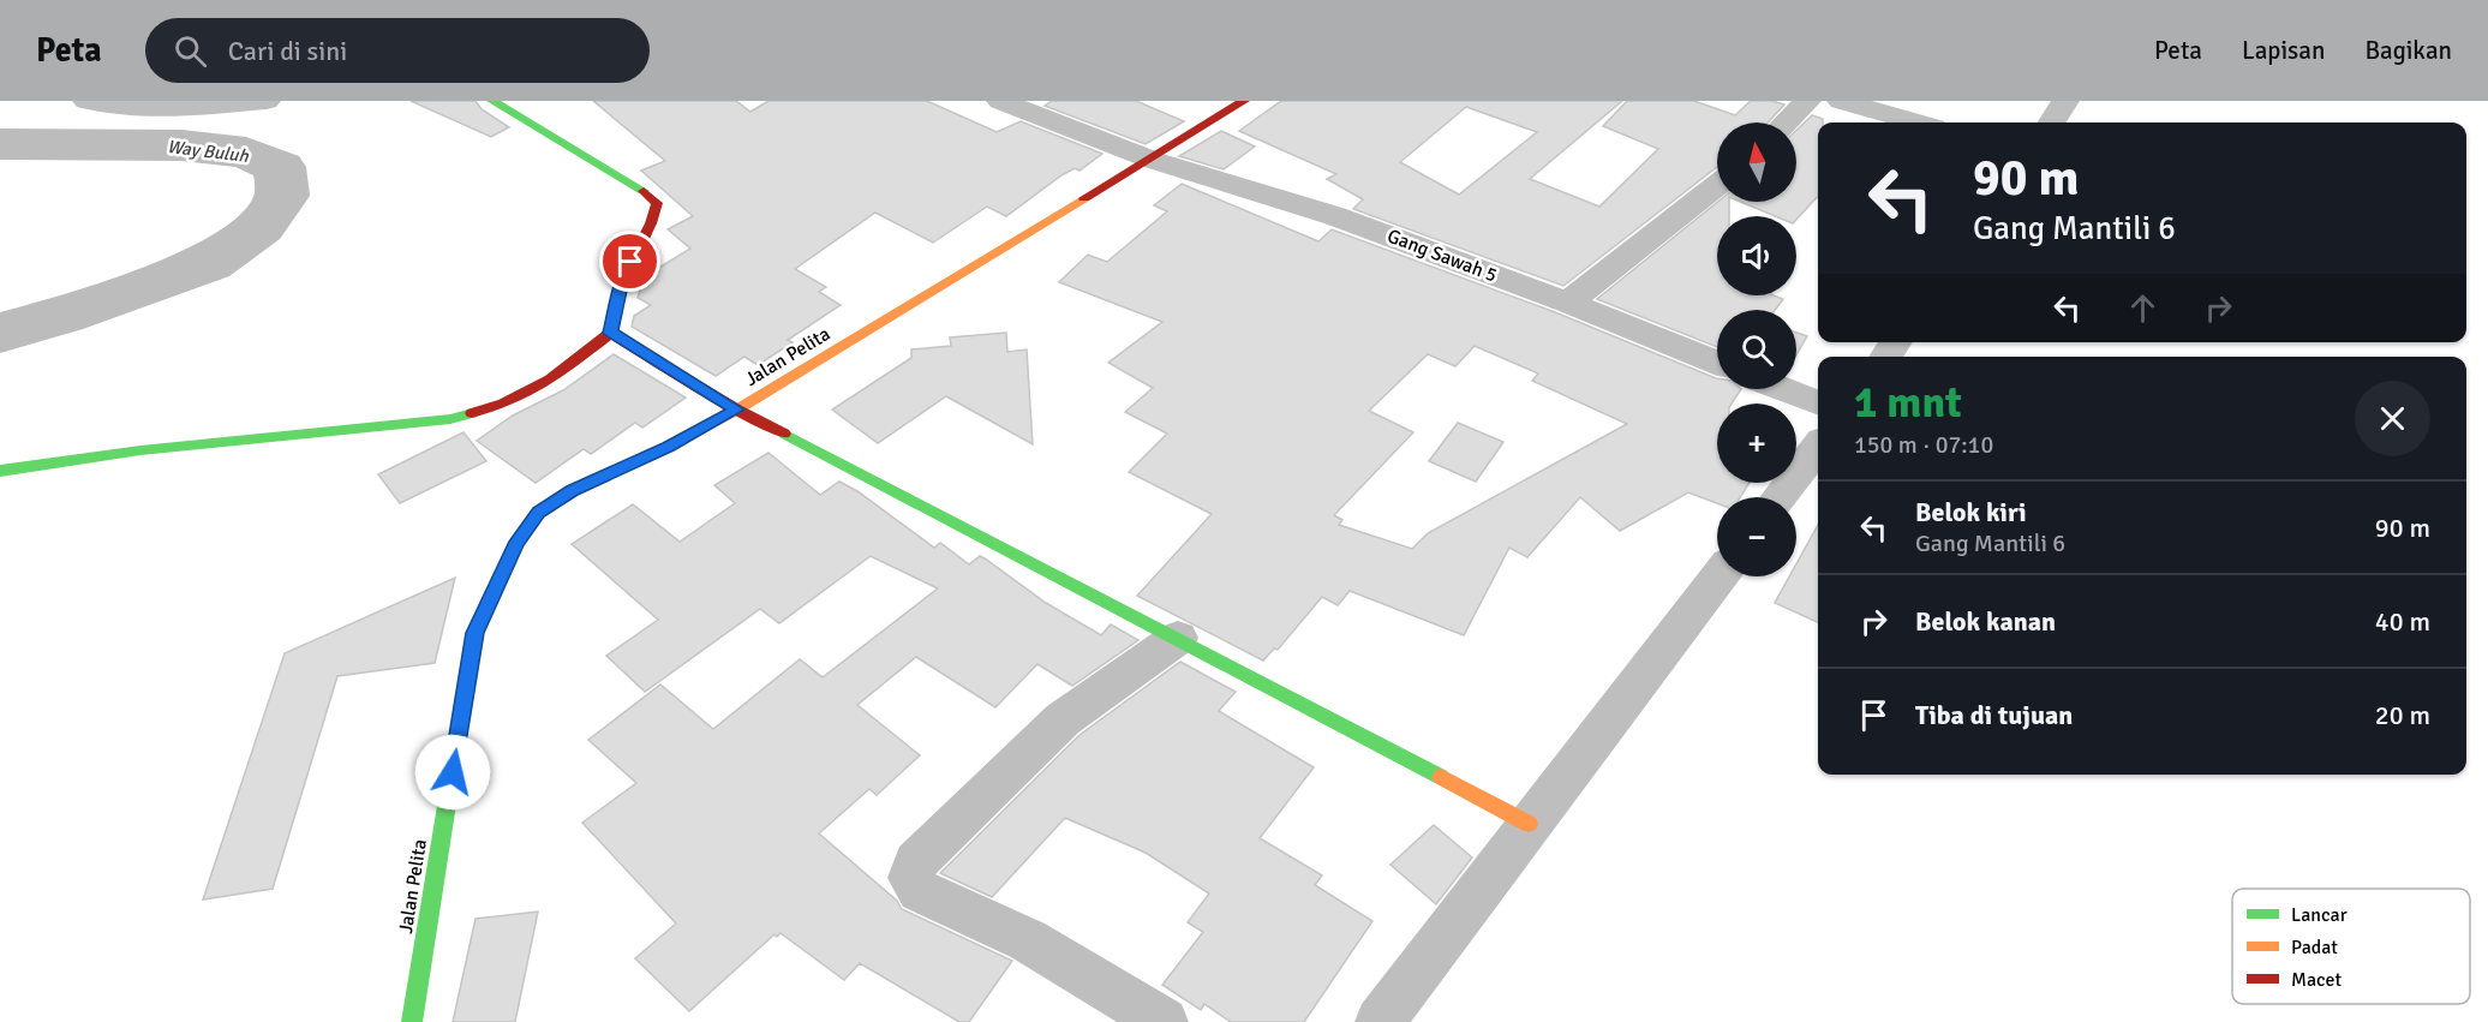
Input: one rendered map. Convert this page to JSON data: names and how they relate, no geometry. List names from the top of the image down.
{
  "streets": {
    "street": ["Gang Sawah 5", "Jalan Pelita"]
  },
  "crossings": [
    ["Gang Sawah 5", "Jalan Pelita"]
  ],
  "water": ["Way Buluh"],
  "legend": ["Lancar", "Padat", "Macet"],
  "north": "top",
  "page": {
    "header": "Peta",
    "search": "Cari di sini",
    "nav": ["Peta", "Lapisan", "Bagikan"],
    "map_buttons": ["+", "−"],
    "turn": ["90 m", "Gang Mantili 6"],
    "heading": ["1 mnt", "150 m · 07:10"],
    "list": [
      {
        "name": "Belok kiri",
        "note": "Gang Mantili 6",
        "value": "90 m"
      },
      {
        "name": "Belok kanan",
        "value": "40 m"
      },
      {
        "name": "Tiba di tujuan",
        "value": "20 m"
      }
    ]
  }
}
